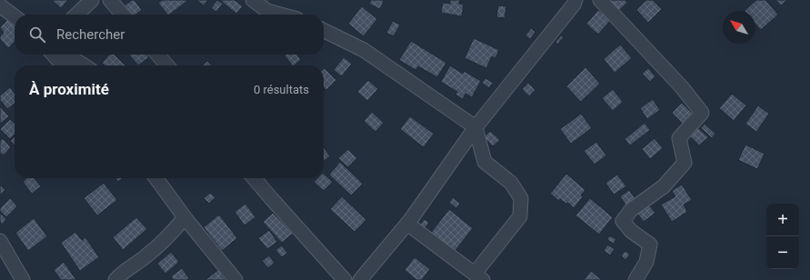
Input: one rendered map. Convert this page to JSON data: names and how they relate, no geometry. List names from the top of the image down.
{
  "north": "top left",
  "page": {
    "search": "Rechercher",
    "heading": ["À proximité", "0 résultats"],
    "map_buttons": ["+", "−"]
  }
}
